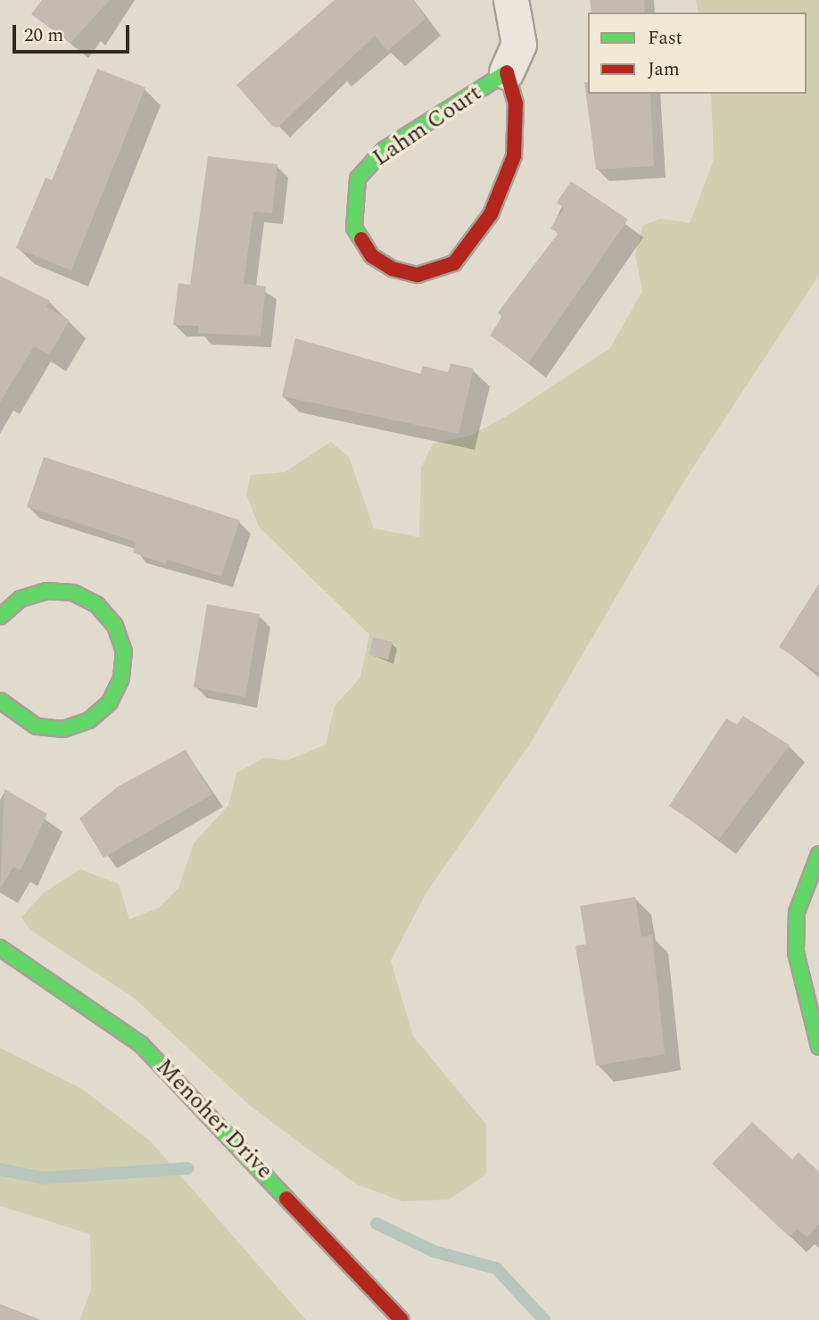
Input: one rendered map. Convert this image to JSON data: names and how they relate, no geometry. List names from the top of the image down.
{
  "streets": {
    "street": ["Lahm Court", "Menoher Drive"]
  },
  "legend": ["Fast", "Jam"],
  "scale_bar": "20 m"
}
